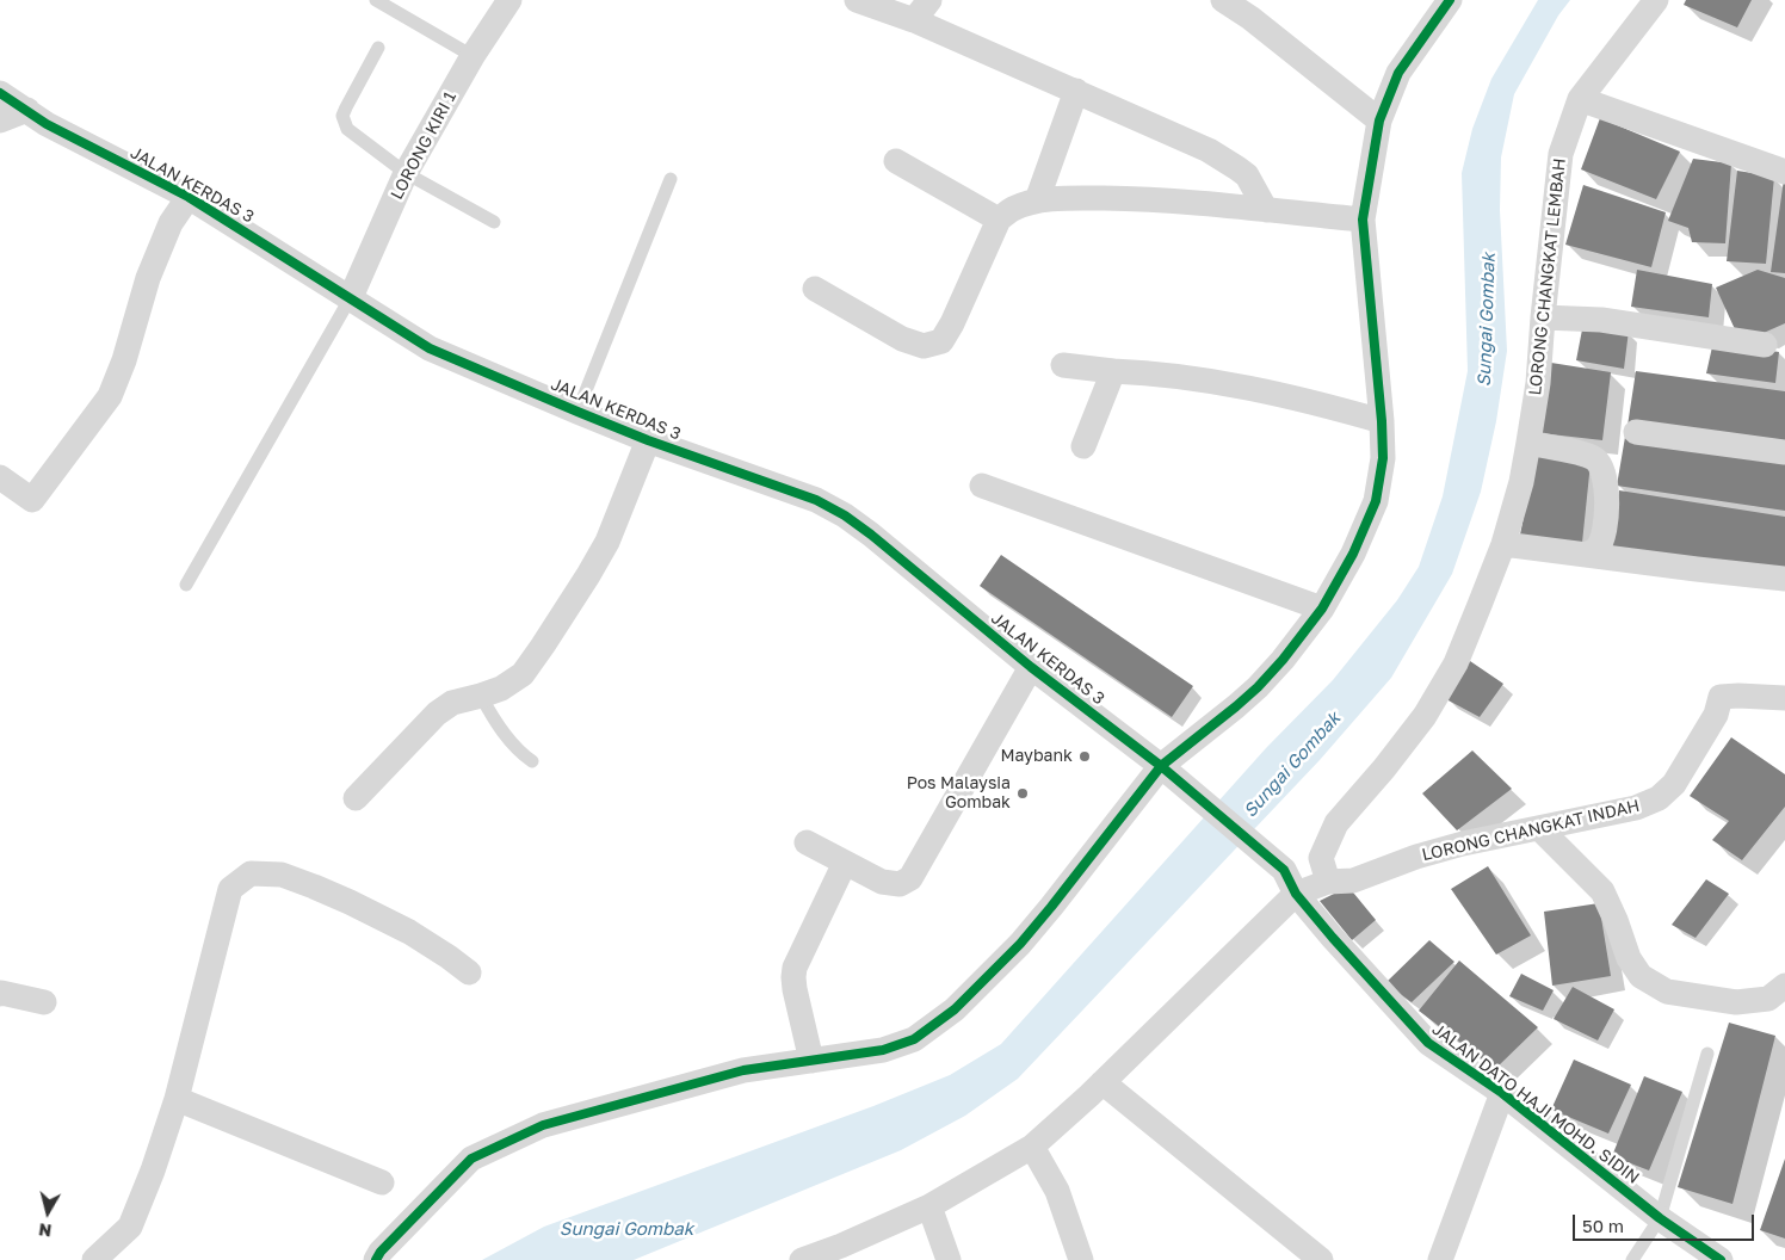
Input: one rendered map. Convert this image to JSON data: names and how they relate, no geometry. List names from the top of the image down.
{
  "streets": {
    "street": [
      "LORONG KIRI 1",
      "JALAN KERDAS 3",
      "LORONG CHANGKAT LEMBAH",
      "LORONG CHANGKAT INDAH",
      "JALAN DATO HAJI MOHD. SIDIN"
    ]
  },
  "crossings": [
    ["LORONG KIRI 1", "JALAN KERDAS 3"],
    ["JALAN KERDAS 3", "JALAN DATO HAJI MOHD. SIDIN"],
    ["LORONG CHANGKAT LEMBAH", "LORONG CHANGKAT INDAH"],
    ["LORONG CHANGKAT INDAH", "JALAN DATO HAJI MOHD. SIDIN"]
  ],
  "water": ["Sungai Gombak"],
  "places": ["Maybank", "Pos Malaysia Gombak"],
  "scale_bar": "50 m",
  "north": "bottom"
}
